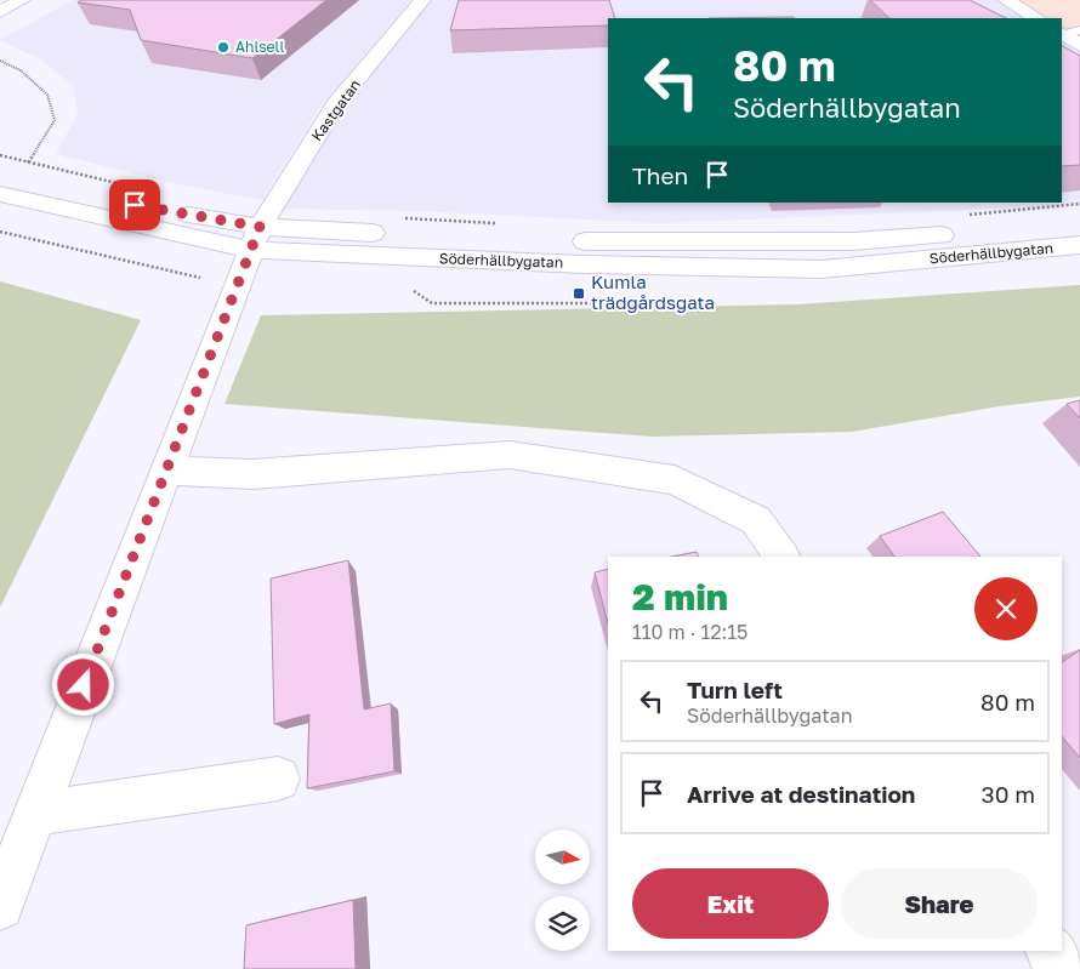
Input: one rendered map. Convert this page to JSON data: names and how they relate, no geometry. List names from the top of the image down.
{
  "streets": {
    "street": ["Kastgatan", "Söderhällbygatan"]
  },
  "crossings": [
    ["Kastgatan", "Söderhällbygatan"]
  ],
  "places": {
    "other": ["Ahlsell"],
    "transit": ["Kumla trädgårdsgata"]
  },
  "north": "right",
  "page": {
    "turn": ["80 m", "Söderhällbygatan"],
    "then": "Then",
    "heading": ["2 min", "110 m · 12:15"],
    "list": [
      {
        "name": "Turn left",
        "note": "Söderhällbygatan",
        "value": "80 m"
      },
      {
        "name": "Arrive at destination",
        "value": "30 m"
      }
    ],
    "buttons": ["Exit", "Share"]
  }
}
